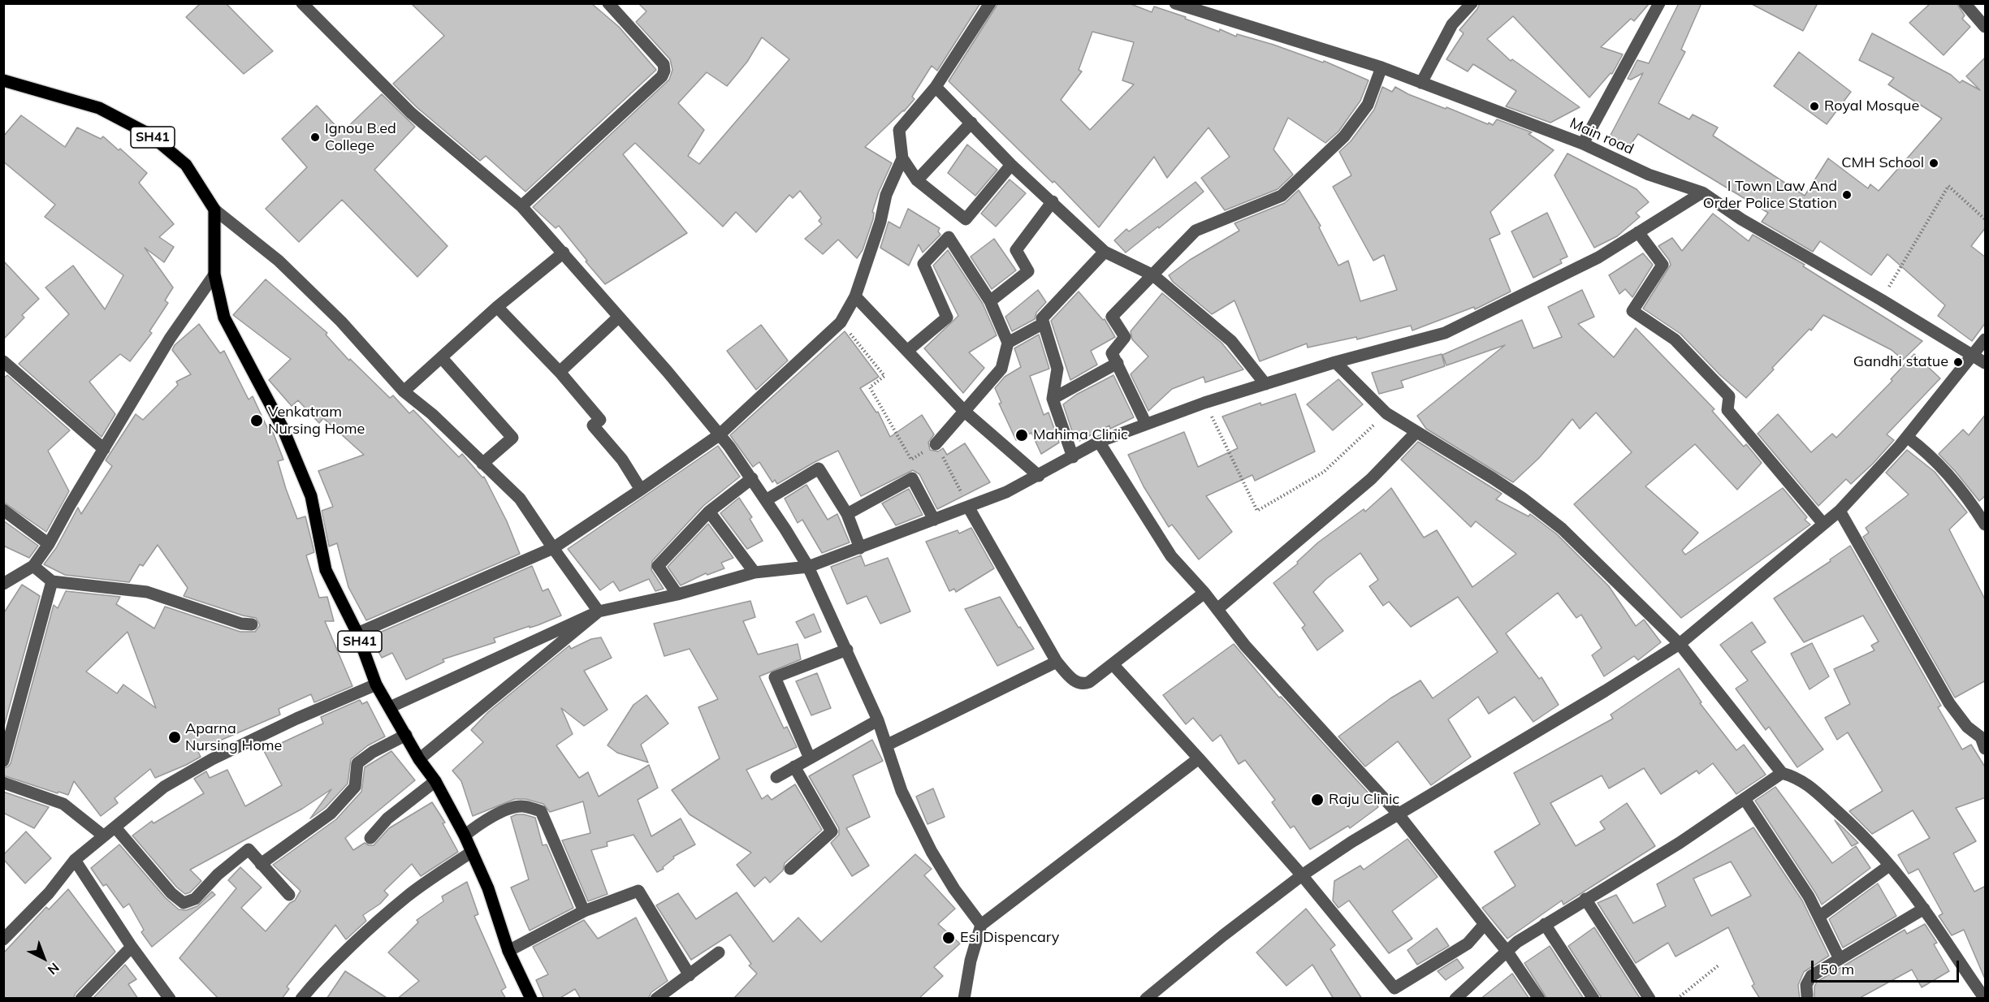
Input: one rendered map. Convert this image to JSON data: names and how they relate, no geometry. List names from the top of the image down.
{
  "streets": {
    "main road": ["SH41"],
    "street": ["Main road"]
  },
  "places": [
    "Royal Mosque",
    "Ignou B.ed College",
    "CMH School",
    "I Town Law And Order Police Station",
    "Gandhi statue",
    "Venkatram Nursing Home",
    "Mahima Clinic",
    "Aparna Nursing Home",
    "Raju Clinic",
    "Esi Dispencary"
  ],
  "scale_bar": "50 m",
  "north": "bottom right"
}
